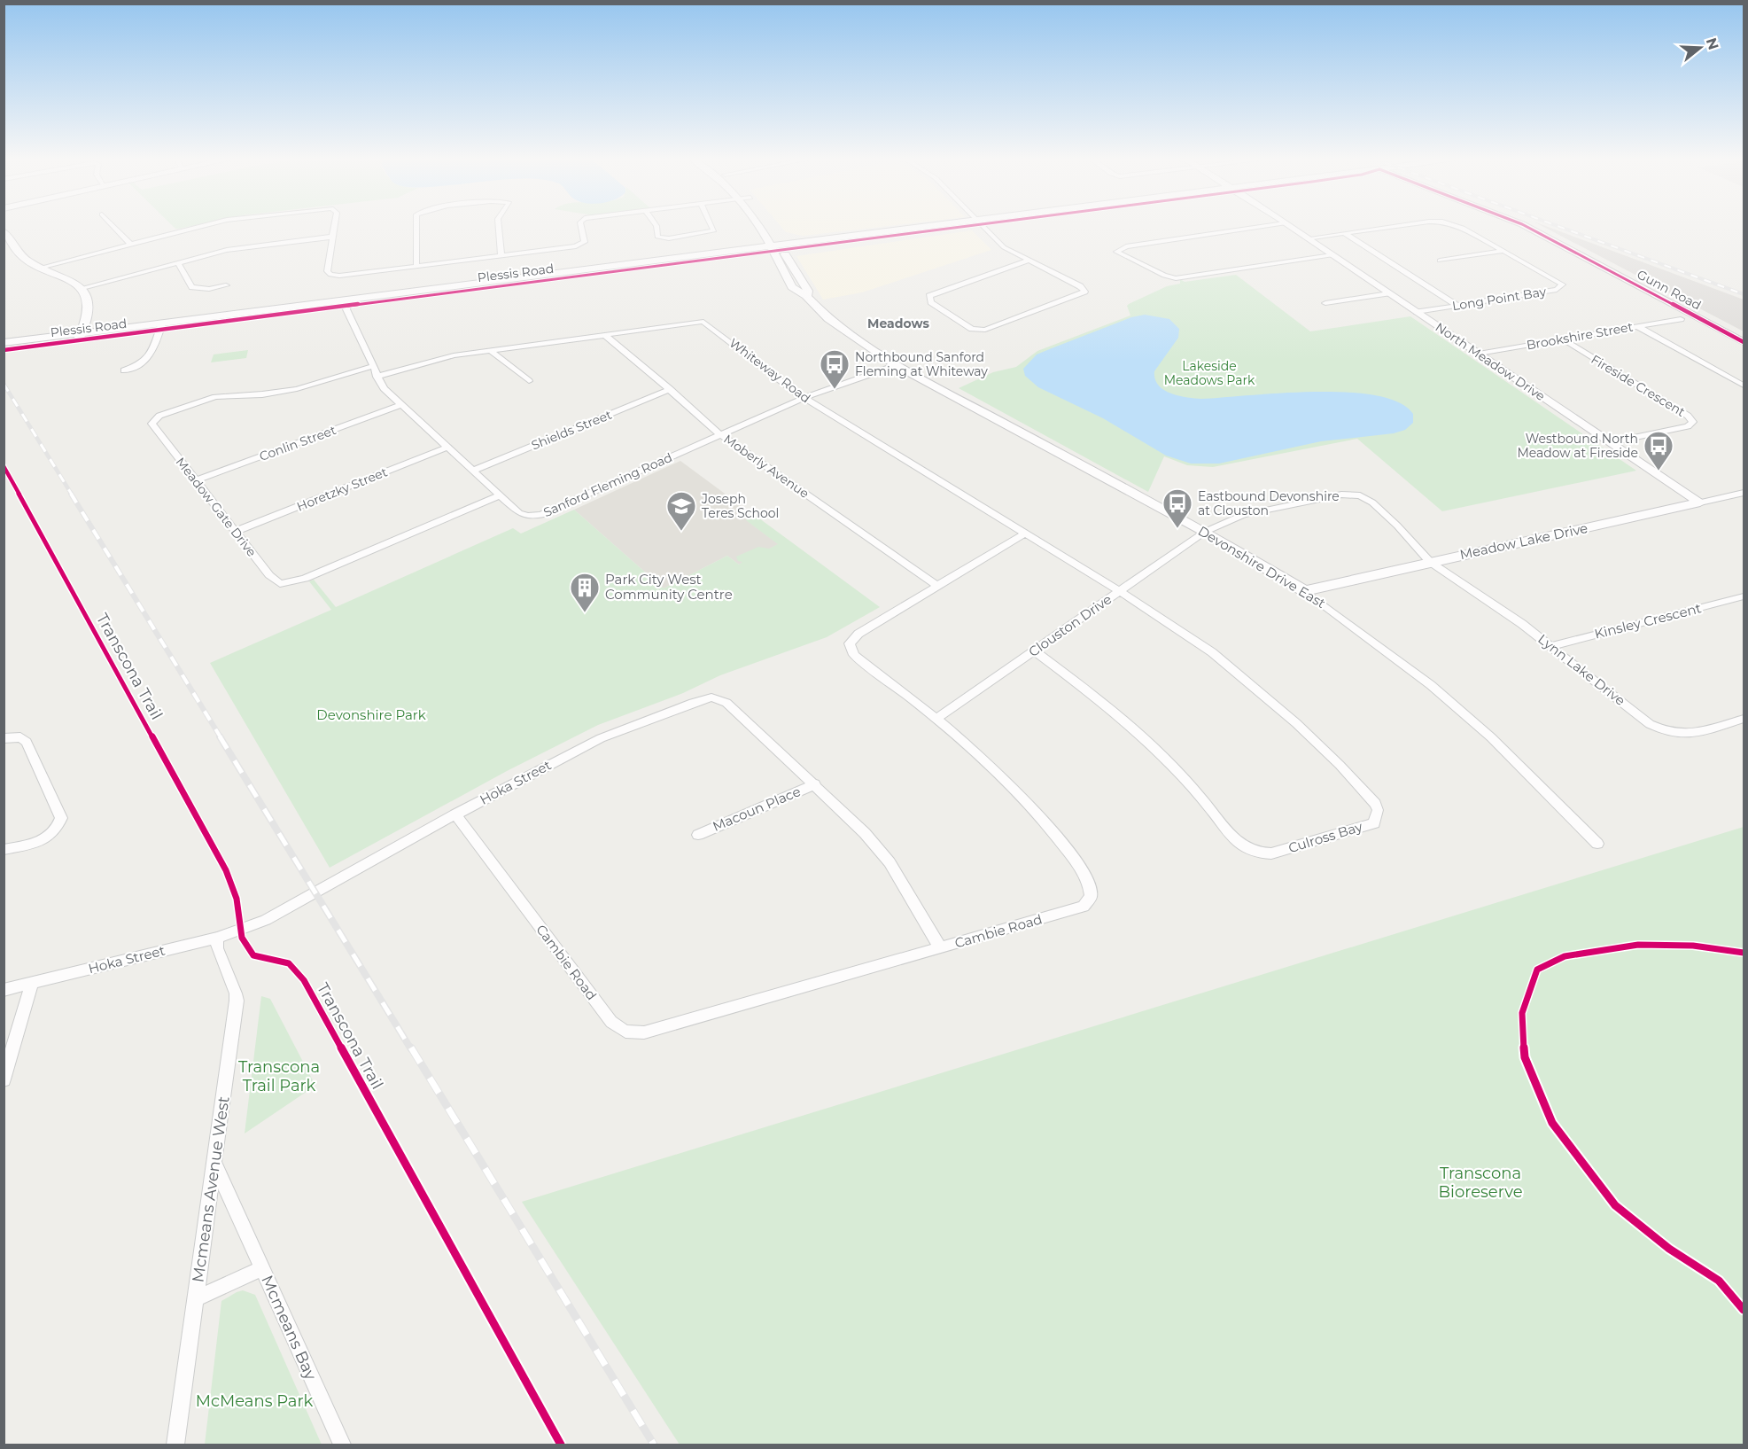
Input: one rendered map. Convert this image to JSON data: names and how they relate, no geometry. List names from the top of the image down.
{
  "streets": {
    "street": [
      "Plessis Road",
      "Gunn Road",
      "Long Point Bay",
      "Brookshire Street",
      "North Meadow Drive",
      "Whiteway Road",
      "Fireside Crescent",
      "Shields Street",
      "Conlin Street",
      "Moberly Avenue",
      "Sanford Fleming Road",
      "Horetzky Street",
      "Meadow Gate Drive",
      "Meadow Lake Drive",
      "Devonshire Drive East",
      "Kinsley Crescent",
      "Clouston Drive",
      "Lynn Lake Drive",
      "Hoka Street",
      "Macoun Place",
      "Culross Bay",
      "Cambie Road",
      "Mcmeans Avenue West",
      "Mcmeans Bay"
    ],
    "cycle path": ["Transcona Trail"]
  },
  "crossings": [
    ["Plessis Road", "Sanford Fleming Road"],
    ["Plessis Road", "Devonshire Drive East"],
    ["Long Point Bay", "North Meadow Drive"],
    ["Brookshire Street", "North Meadow Drive"],
    ["Brookshire Street", "Fireside Crescent"],
    ["North Meadow Drive", "Fireside Crescent"],
    ["North Meadow Drive", "Meadow Lake Drive"],
    ["Whiteway Road", "Moberly Avenue"],
    ["Whiteway Road", "Sanford Fleming Road"],
    ["Whiteway Road", "Clouston Drive"],
    ["Whiteway Road", "Culross Bay"],
    ["Whiteway Road", "Cambie Road"],
    ["Shields Street", "Moberly Avenue"],
    ["Shields Street", "Sanford Fleming Road"],
    ["Conlin Street", "Sanford Fleming Road"],
    ["Conlin Street", "Meadow Gate Drive"],
    ["Moberly Avenue", "Sanford Fleming Road"],
    ["Moberly Avenue", "Cambie Road"],
    ["Sanford Fleming Road", "Horetzky Street"],
    ["Sanford Fleming Road", "Meadow Gate Drive"],
    ["Sanford Fleming Road", "Devonshire Drive East"],
    ["Horetzky Street", "Meadow Gate Drive"],
    ["Meadow Lake Drive", "Devonshire Drive East"],
    ["Meadow Lake Drive", "Clouston Drive"],
    ["Meadow Lake Drive", "Lynn Lake Drive"],
    ["Devonshire Drive East", "Clouston Drive"],
    ["Kinsley Crescent", "Lynn Lake Drive"],
    ["Clouston Drive", "Lynn Lake Drive"],
    ["Clouston Drive", "Culross Bay"],
    ["Clouston Drive", "Cambie Road"],
    ["Hoka Street", "Macoun Place"],
    ["Hoka Street", "Cambie Road"],
    ["Hoka Street", "Mcmeans Avenue West"],
    ["Mcmeans Avenue West", "Mcmeans Bay"]
  ],
  "districts": ["Meadows"],
  "parks": [
    "Lakeside Meadows Park",
    "Devonshire Park",
    "Transcona Trail Park",
    "Transcona Bioreserve",
    "McMeans Park"
  ],
  "places": {
    "bus stop": ["Northbound Sanford Fleming at Whiteway", "Westbound North Meadow at Fireside", "Eastbound Devonshire at Clouston"],
    "school or university": ["Joseph Teres School"],
    "building": ["Park City West Community Centre"]
  },
  "north": "right"
}
